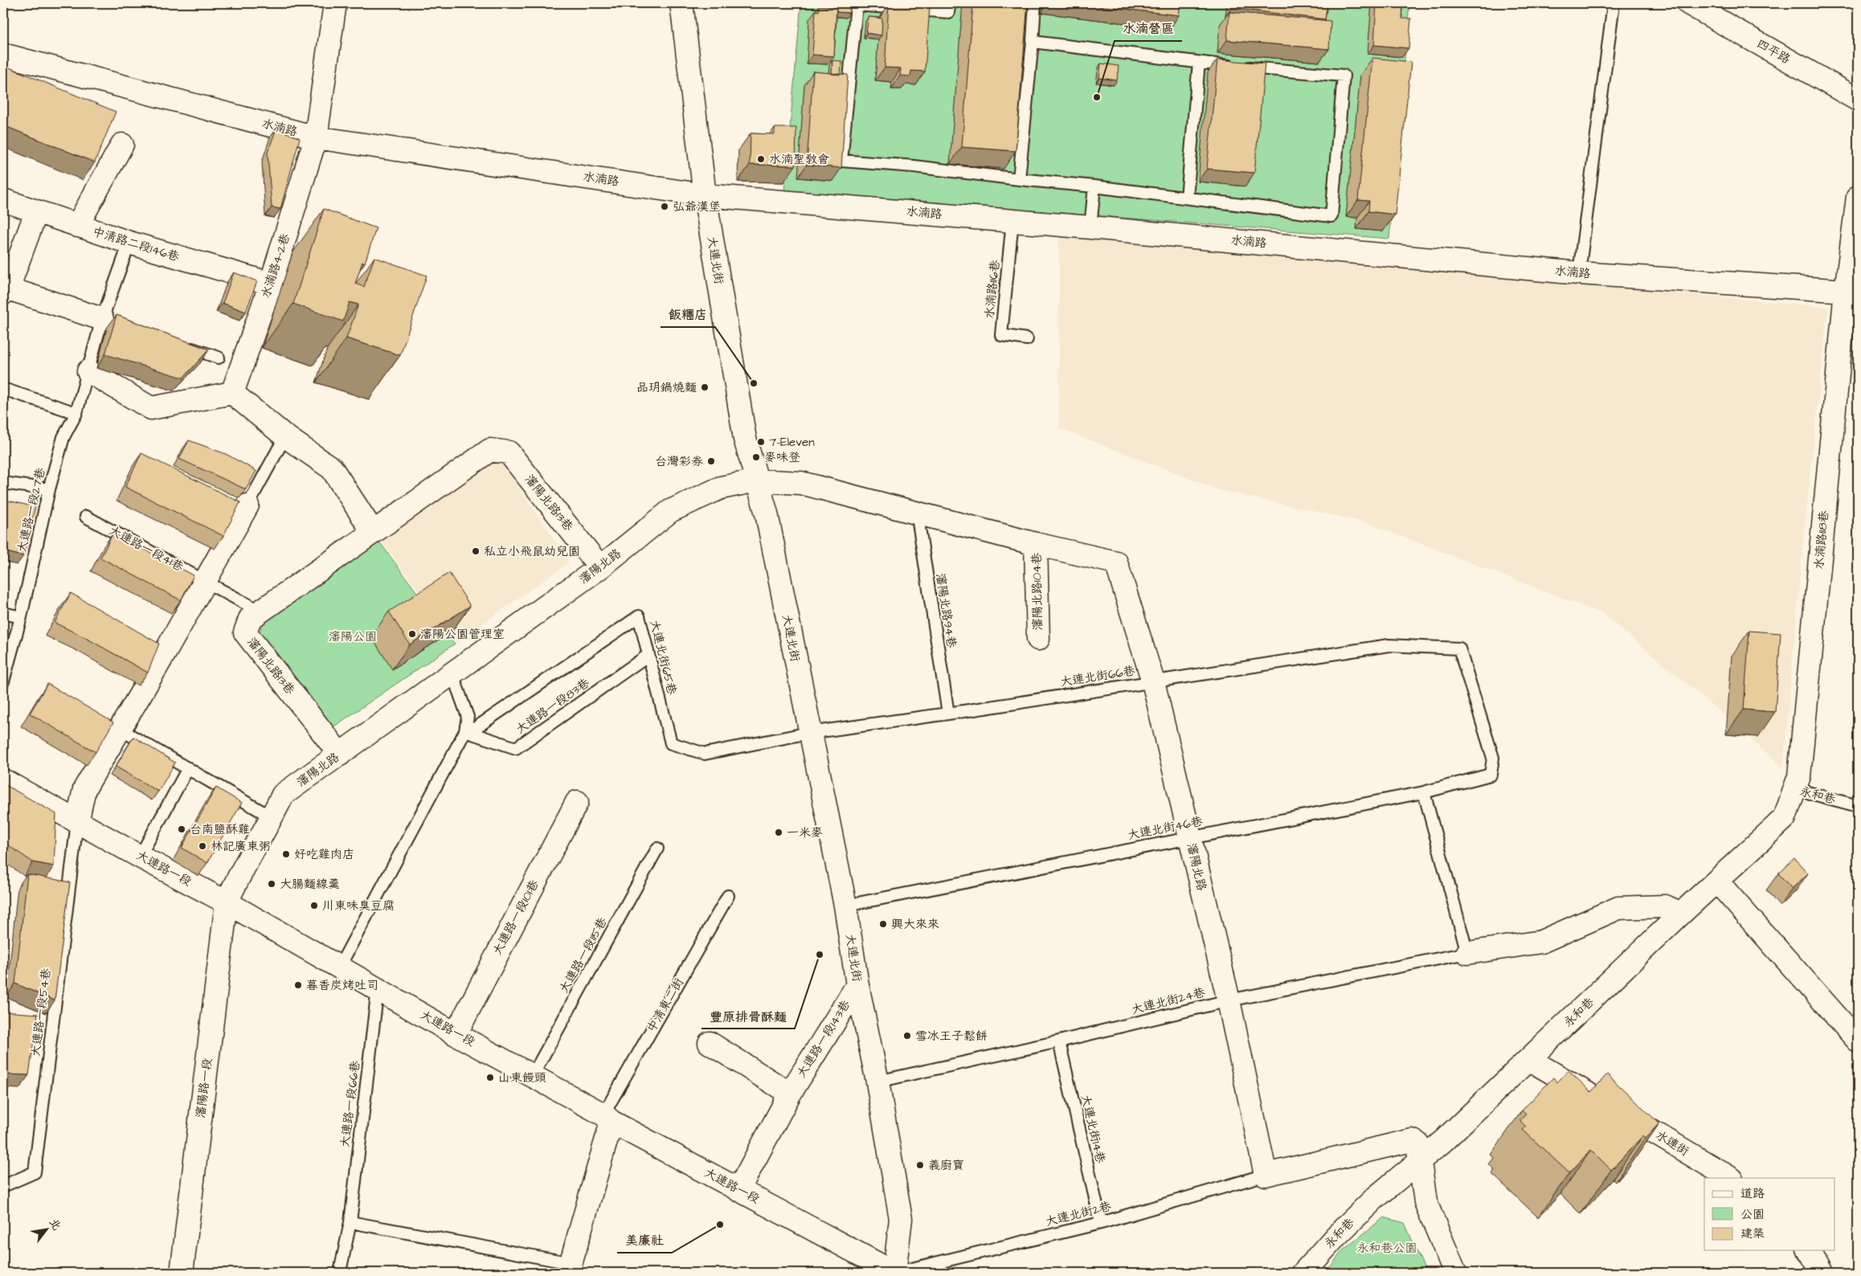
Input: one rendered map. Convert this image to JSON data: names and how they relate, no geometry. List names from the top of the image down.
{
  "streets": {
    "street": [
      "四平路",
      "水湳路",
      "中清路二段146巷",
      "大連北街",
      "水湳路4-2巷",
      "瀋陽北路13巷",
      "水湳路118巷",
      "瀋陽北路",
      "瀋陽北路104巷",
      "永和巷",
      "大連路一段",
      "大連路一段101巷",
      "中清東二街",
      "大連路一段143巷",
      "瀋陽路一段",
      "水連街"
    ],
    "lane": [
      "水湳路116巷",
      "大連路一段27巷",
      "大連路一段41巷",
      "瀋陽北路94巷",
      "大連北街65巷",
      "大連北街66巷",
      "大連路一段83巷",
      "大連北街46巷",
      "大連路一段115巷",
      "大連北街24巷",
      "大連路一段54巷",
      "大連路一段66巷",
      "大連北街14巷",
      "大連北街2巷"
    ]
  },
  "crossings": [
    ["水湳路", "大連北街"],
    ["水湳路", "水湳路4-2巷"],
    ["水湳路", "水湳路116巷"],
    ["水湳路", "水湳路118巷"],
    ["中清路二段146巷", "水湳路4-2巷"],
    ["中清路二段146巷", "大連路一段27巷"],
    ["大連北街", "瀋陽北路"],
    ["大連北街", "大連北街65巷"],
    ["大連北街", "大連北街66巷"],
    ["大連北街", "大連北街46巷"],
    ["大連北街", "大連路一段"],
    ["大連北街", "大連北街24巷"],
    ["大連北街", "大連路一段143巷"],
    ["大連北街", "大連北街2巷"],
    ["瀋陽北路13巷", "大連路一段41巷"],
    ["瀋陽北路13巷", "瀋陽北路"],
    ["水湳路118巷", "永和巷"],
    ["瀋陽北路", "瀋陽北路104巷"],
    ["瀋陽北路", "瀋陽北路94巷"],
    ["瀋陽北路", "大連北街66巷"],
    ["瀋陽北路", "大連北街46巷"],
    ["瀋陽北路", "大連路一段"],
    ["瀋陽北路", "大連北街24巷"],
    ["瀋陽北路", "瀋陽路一段"],
    ["瀋陽北路", "大連北街2巷"],
    ["瀋陽北路94巷", "大連北街66巷"],
    ["大連北街65巷", "大連北街66巷"],
    ["大連北街65巷", "大連路一段83巷"],
    ["大連北街66巷", "大連北街46巷"],
    ["永和巷", "水連街"],
    ["大連路一段", "大連路一段101巷"],
    ["大連路一段", "大連路一段115巷"],
    ["大連路一段", "中清東二街"],
    ["大連路一段", "大連路一段54巷"],
    ["大連路一段", "大連路一段143巷"],
    ["大連路一段", "瀋陽路一段"],
    ["大連路一段", "大連路一段66巷"],
    ["大連路一段", "大連北街2巷"],
    ["大連北街24巷", "大連北街14巷"],
    ["大連北街14巷", "大連北街2巷"]
  ],
  "parks": ["瀋陽公園", "永和巷公園"],
  "places": [
    "水湳營區",
    "水湳聖教會",
    "弘爺漢堡",
    "飯糰店",
    "品玥鍋燒麵",
    "7-Eleven",
    "麥味登",
    "台灣彩券",
    "私立小飛鼠幼兒園",
    "瀋陽公園管理室",
    "台南鹽酥雞",
    "一米麥",
    "林記廣東粥",
    "好吃雞肉店",
    "大腸麵線羹",
    "川東味臭豆腐",
    "興大來來",
    "豐原排骨酥麵",
    "暮香炭烤吐司",
    "雪冰王子鬆餅",
    "山東饅頭",
    "義廚寶",
    "美廉社"
  ],
  "legend": ["道路", "公園", "建築"],
  "north": "top right"
}
